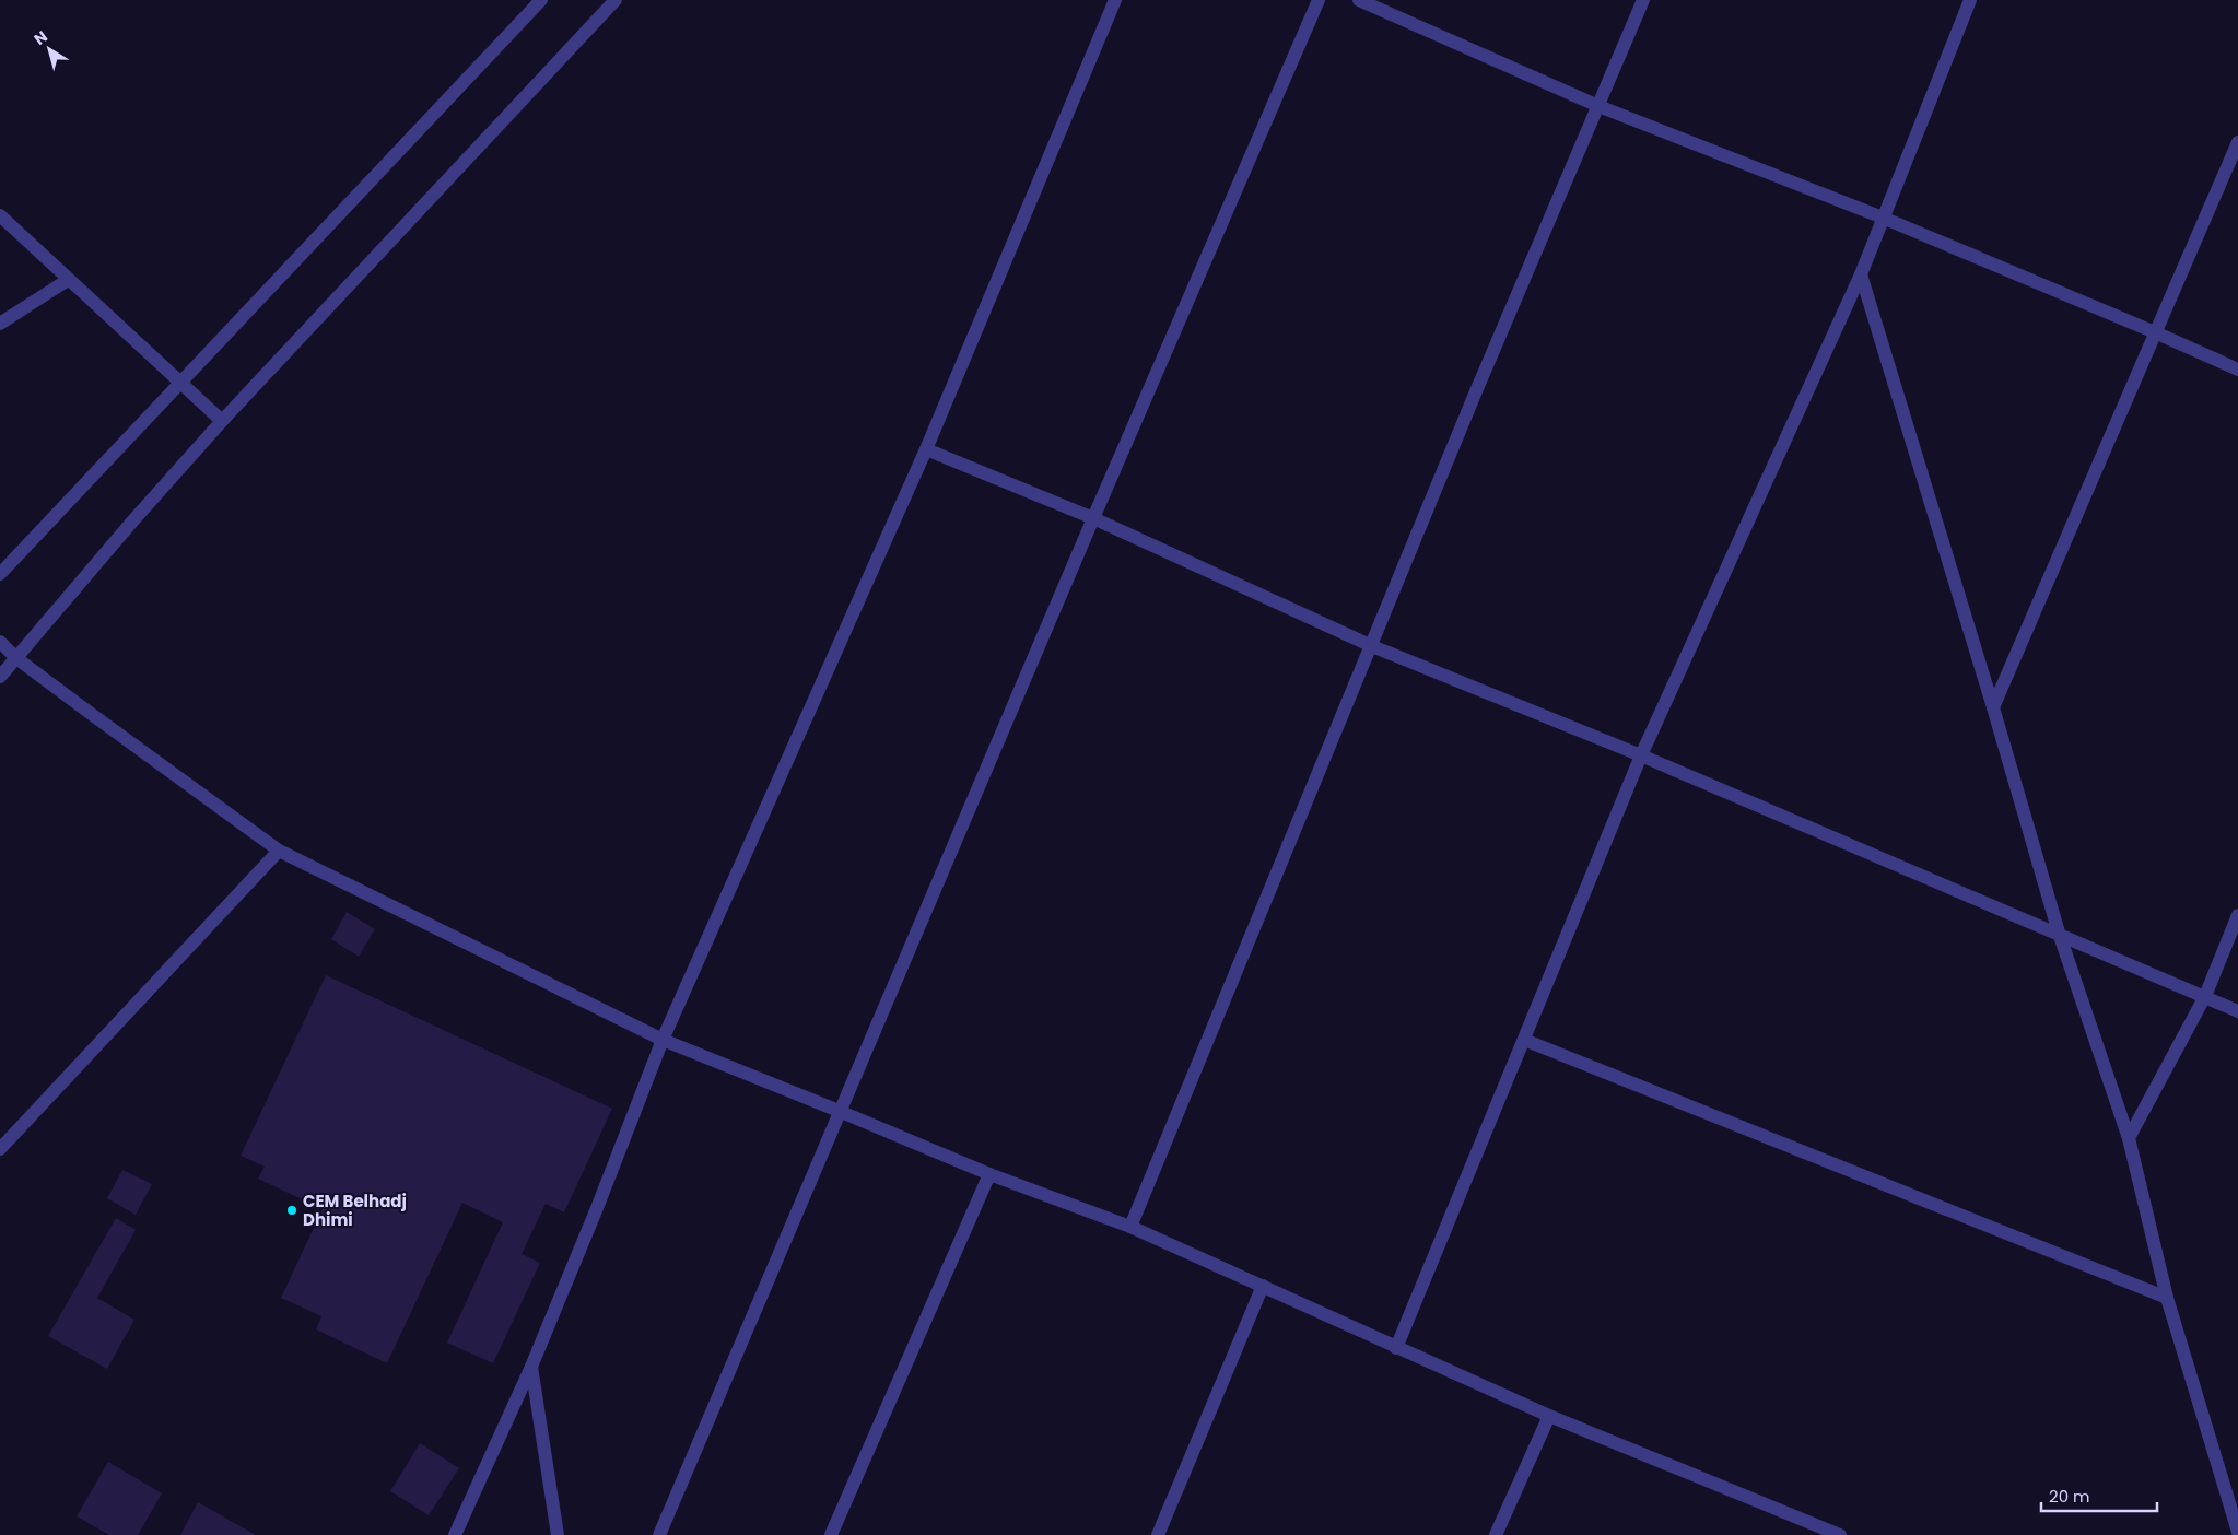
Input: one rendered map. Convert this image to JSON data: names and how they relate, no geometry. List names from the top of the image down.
{
  "places": ["CEM Belhadj Dhimi"],
  "scale_bar": "20 m",
  "north": "top left"
}
